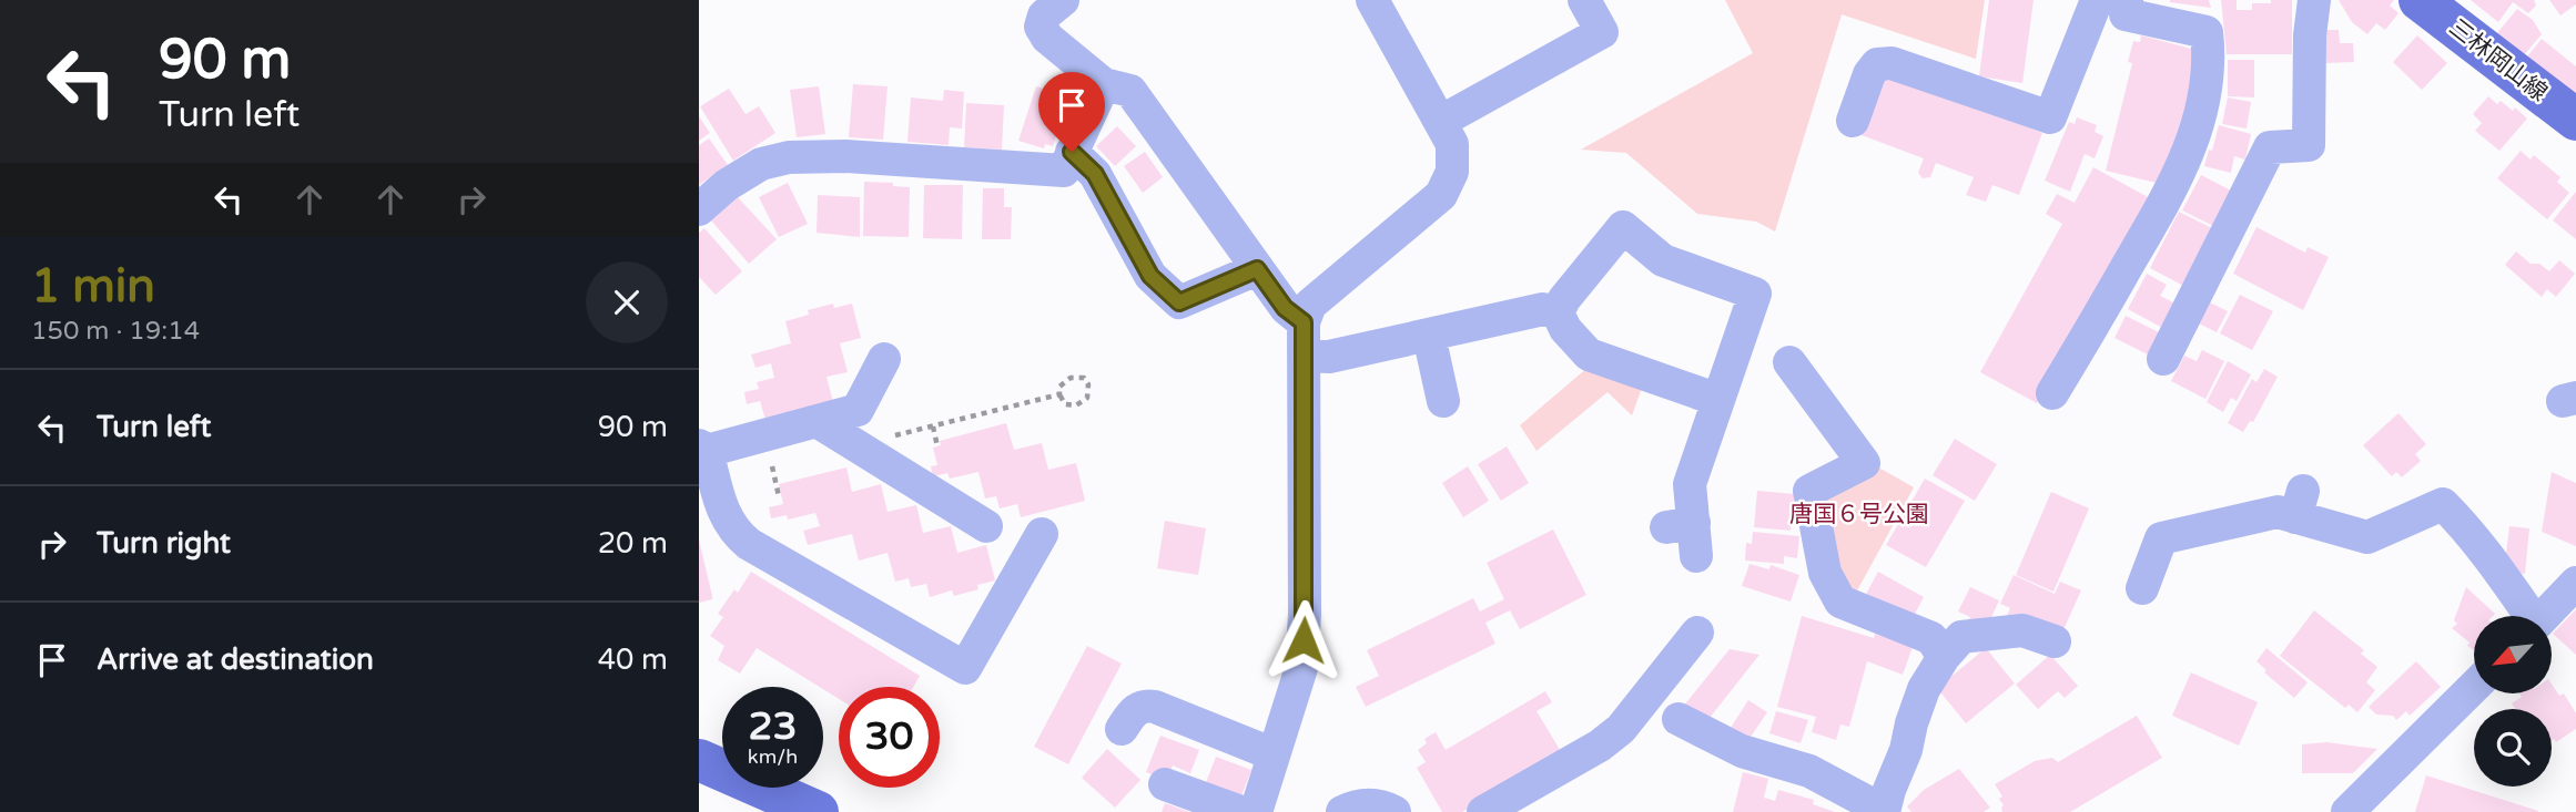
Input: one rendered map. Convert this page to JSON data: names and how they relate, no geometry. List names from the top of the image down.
{
  "streets": {
    "main road": ["三林岡山線"]
  },
  "parks": ["唐国６号公園"],
  "north": "bottom left",
  "page": {
    "turn": ["90 m", "Turn left"],
    "heading": ["1 min", "150 m · 19:14"],
    "list": [
      {
        "name": "Turn left",
        "value": "90 m"
      },
      {
        "name": "Turn right",
        "value": "20 m"
      },
      {
        "name": "Arrive at destination",
        "value": "40 m"
      }
    ],
    "speed": "23 km/h",
    "limit": "30"
  }
}
